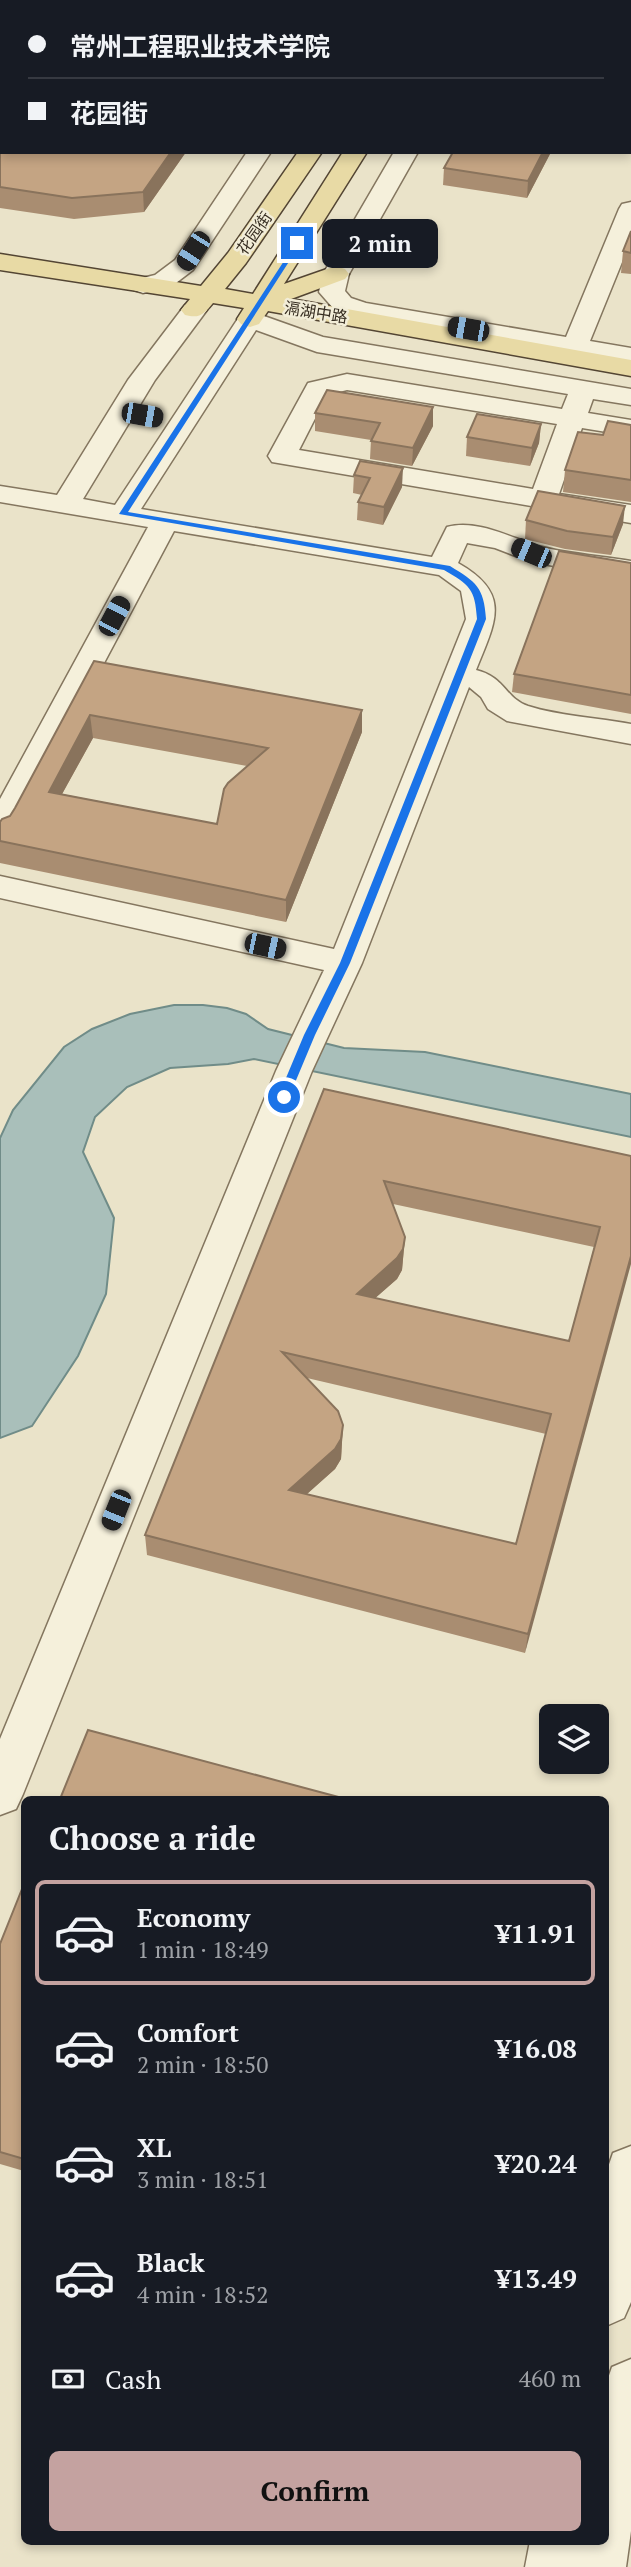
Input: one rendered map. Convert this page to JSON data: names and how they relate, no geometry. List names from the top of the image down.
{
  "streets": {
    "main road": ["花园街", "滆湖中路"]
  },
  "crossings": [
    ["花园街", "滆湖中路"]
  ],
  "page": {
    "banner": ["常州工程职业技术学院", "花园街"],
    "bubble": "2 min",
    "heading": "Choose a ride",
    "list": [
      {
        "name": "Economy",
        "note": "1 min · 18:49",
        "value": "¥11.91"
      },
      {
        "name": "Comfort",
        "note": "2 min · 18:50",
        "value": "¥16.08"
      },
      {
        "name": "XL",
        "note": "3 min · 18:51",
        "value": "¥20.24"
      },
      {
        "name": "Black",
        "note": "4 min · 18:52",
        "value": "¥13.49"
      }
    ],
    "pay": ["Cash", "460 m"],
    "buttons": "Confirm"
  }
}
